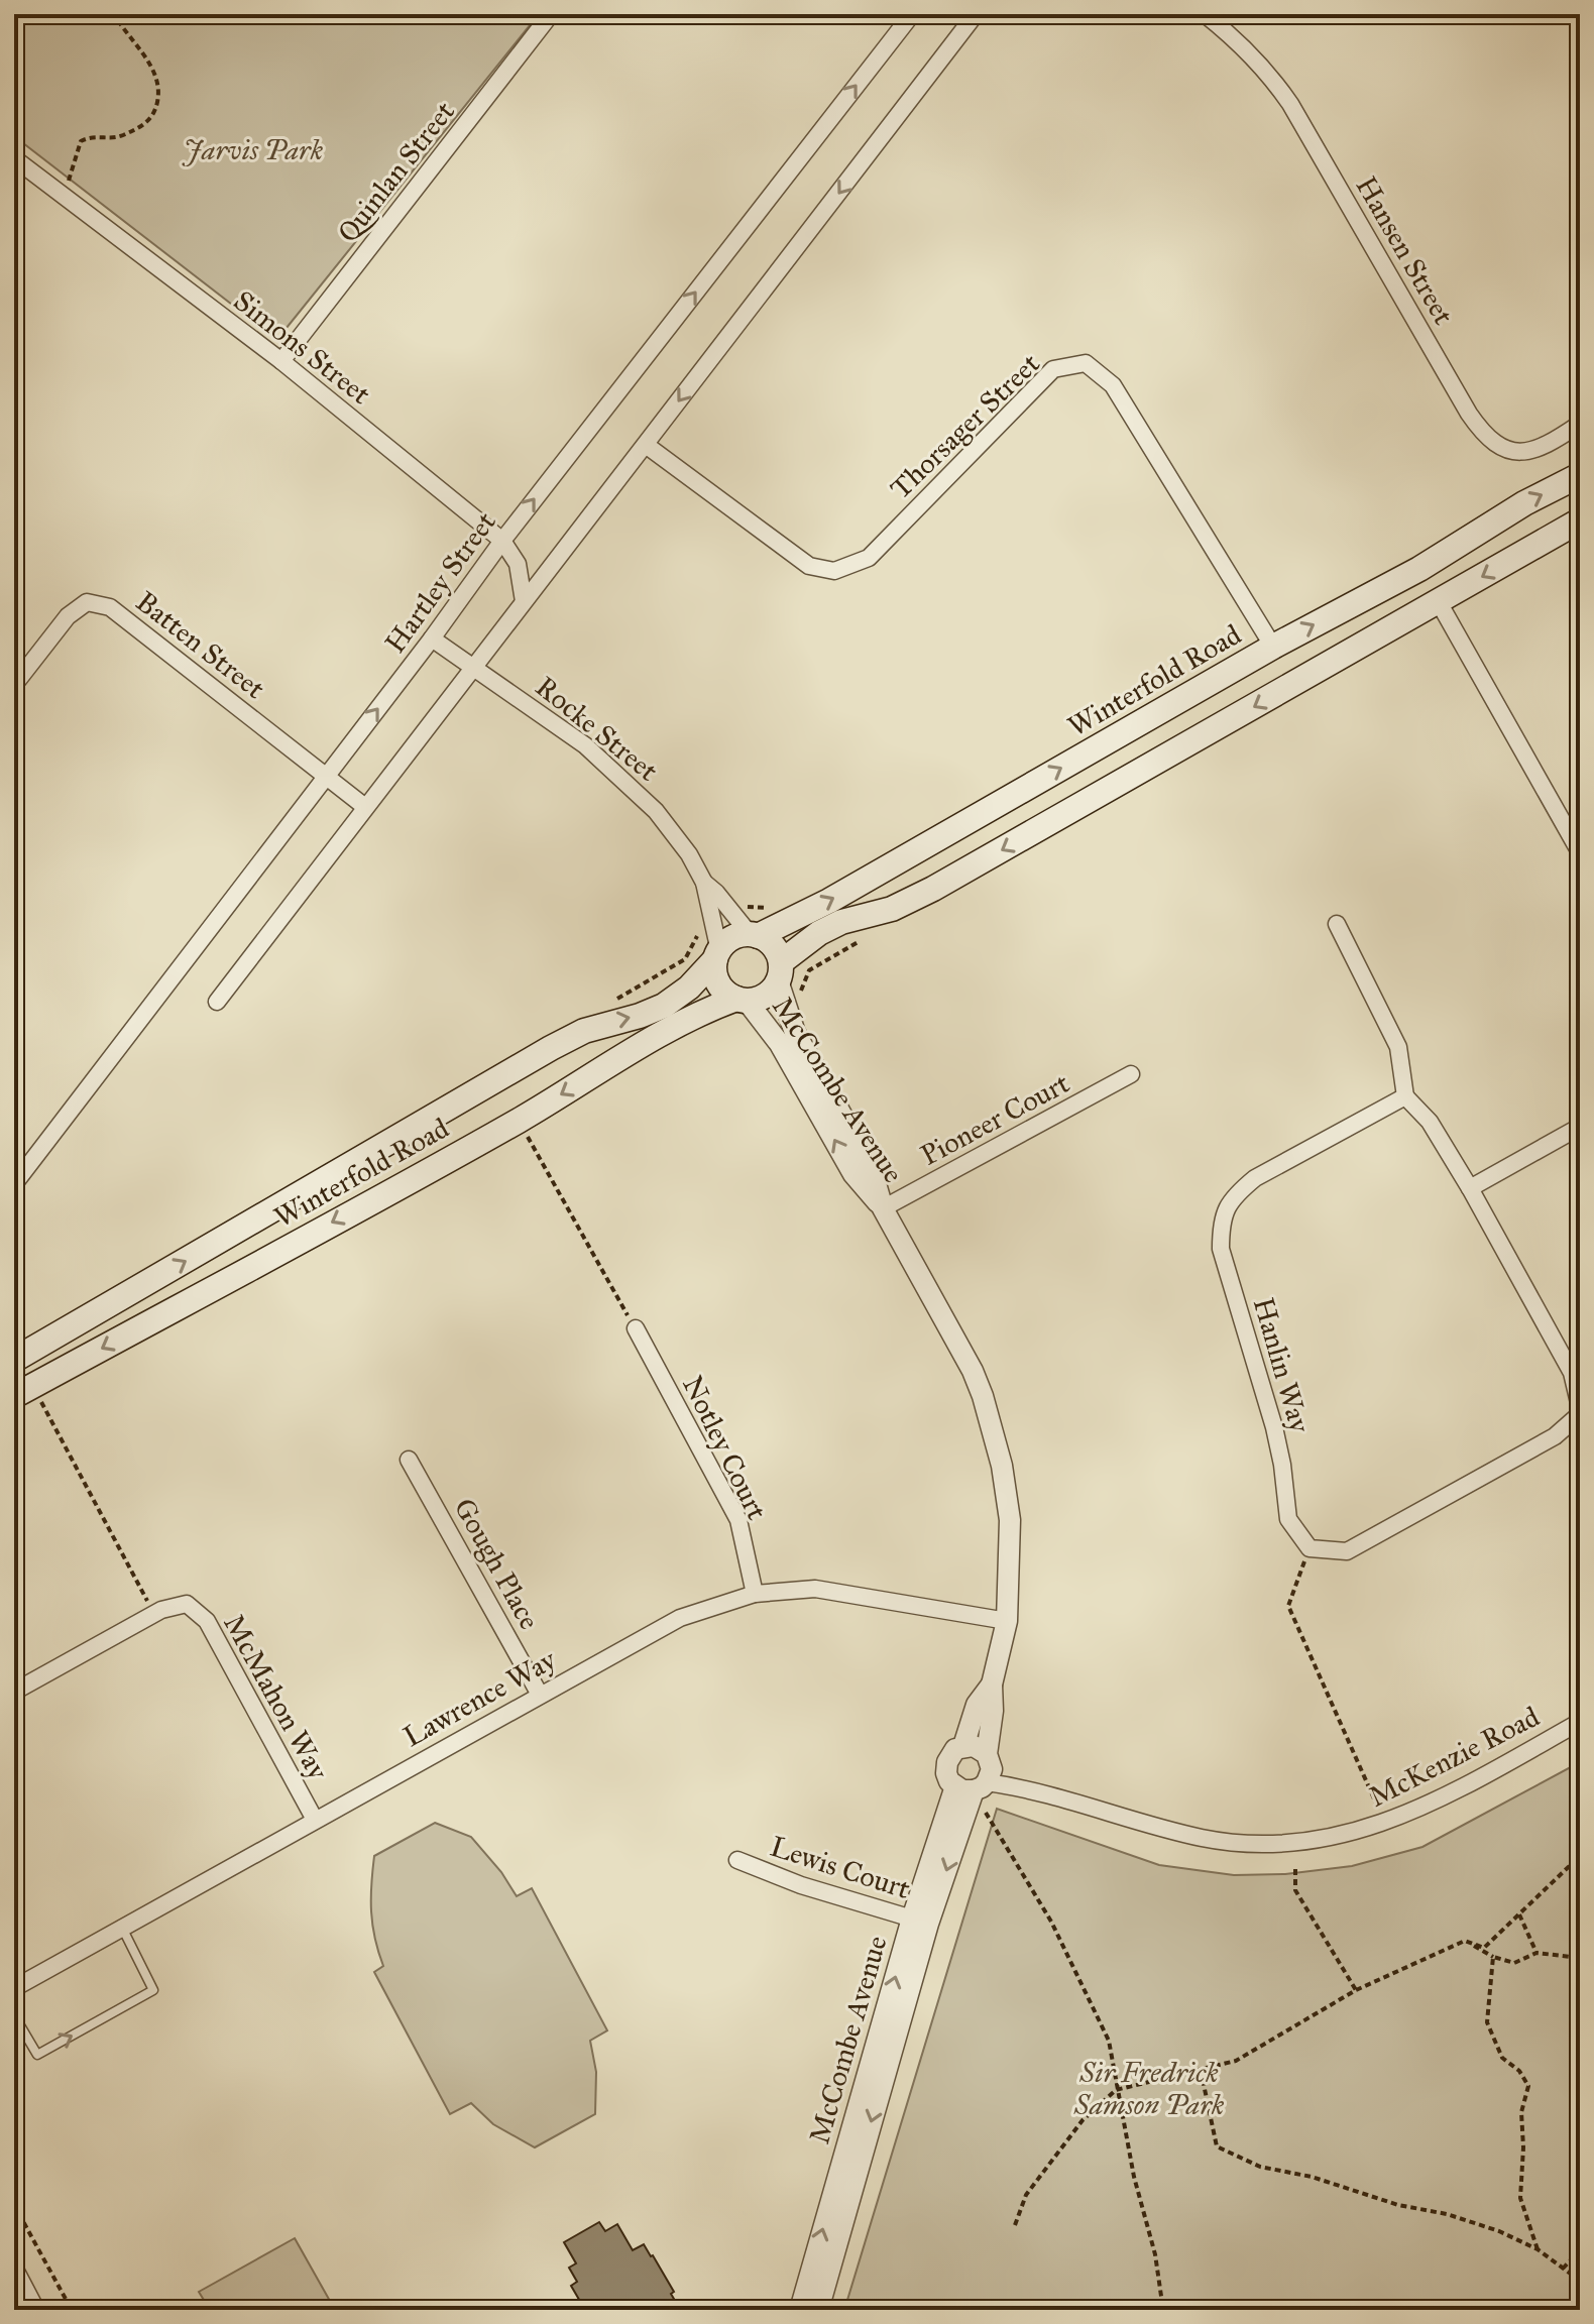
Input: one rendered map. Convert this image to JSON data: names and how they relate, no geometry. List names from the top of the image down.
{
  "streets": {
    "main road": ["Winterfold Road"],
    "street": [
      "Quinlan Street",
      "Hansen Street",
      "Simons Street",
      "Thorsager Street",
      "Hartley Street",
      "Batten Street",
      "Rocke Street",
      "McCombe Avenue",
      "Pioneer Court",
      "Hanlin Way",
      "Notley Court",
      "Gough Place",
      "McMahon Way",
      "Lawrence Way",
      "McKenzie Road",
      "Lewis Court"
    ]
  },
  "crossings": [
    ["Quinlan Street", "Simons Street"],
    ["Simons Street", "Hartley Street"],
    ["Thorsager Street", "Winterfold Road"],
    ["Hartley Street", "Batten Street"],
    ["Hartley Street", "Rocke Street"],
    ["Winterfold Road", "Rocke Street"],
    ["Winterfold Road", "McCombe Avenue"],
    ["Rocke Street", "McCombe Avenue"],
    ["McCombe Avenue", "Pioneer Court"],
    ["McCombe Avenue", "Lawrence Way"],
    ["McCombe Avenue", "McKenzie Road"],
    ["McCombe Avenue", "Lewis Court"],
    ["Notley Court", "Lawrence Way"],
    ["Gough Place", "Lawrence Way"],
    ["McMahon Way", "Lawrence Way"]
  ],
  "parks": ["Jarvis Park", "Sir Fredrick Samson Park"]
}
